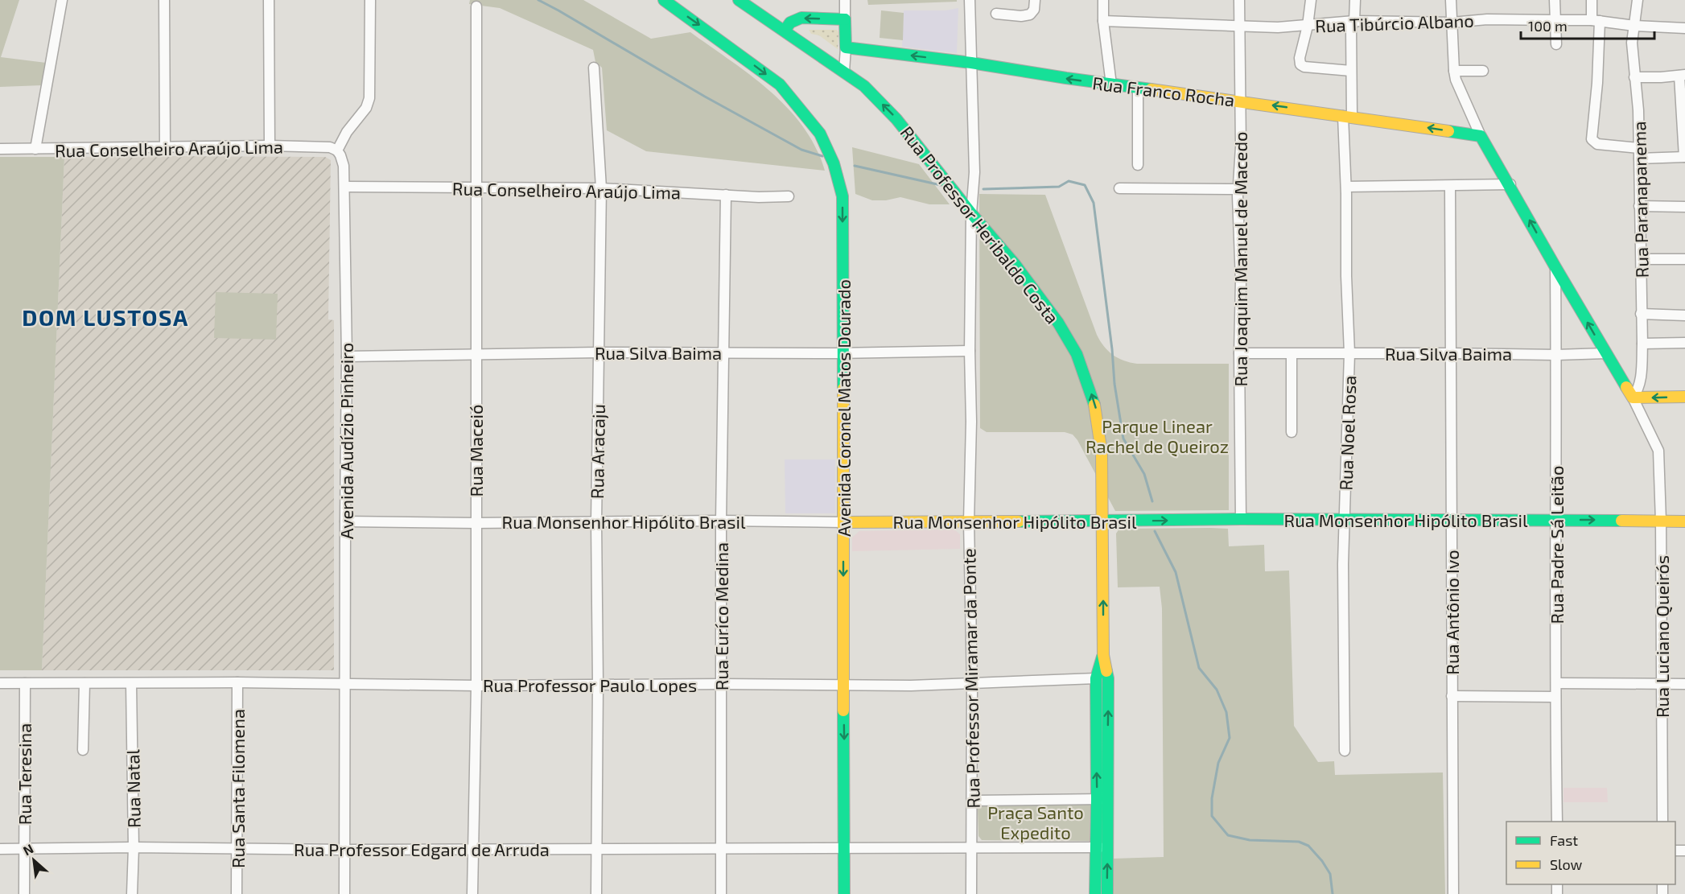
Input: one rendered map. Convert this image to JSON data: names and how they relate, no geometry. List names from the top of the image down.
{
  "streets": {
    "main road": [
      "Rua Franco Rocha",
      "Rua Professor Heribaldo Costa",
      "Avenida Coronel Matos Dourado",
      "Rua Monsenhor Hipólito Brasil",
      "Rua Padre Sá Leitão"
    ],
    "street": [
      "Rua Tibúrcio Albano",
      "Rua Conselheiro Araújo Lima",
      "Rua Paranapanema",
      "Rua Joaquim Manuel de Macedo",
      "Rua Silva Baima",
      "Rua Noel Rosa",
      "Avenida Audízio Pinheiro",
      "Rua Maceió",
      "Rua Aracaju",
      "Rua Antônio Ivo",
      "Rua Euríco Medina",
      "Rua Luciano Queirós",
      "Rua Professor Miramar da Ponte",
      "Rua Professor Paulo Lopes",
      "Rua Teresina",
      "Rua Natal",
      "Rua Santa Filomena",
      "Rua Professor Edgard de Arruda"
    ]
  },
  "crossings": [
    ["Rua Tibúrcio Albano", "Rua Paranapanema"],
    ["Rua Tibúrcio Albano", "Rua Joaquim Manuel de Macedo"],
    ["Rua Tibúrcio Albano", "Rua Noel Rosa"],
    ["Rua Franco Rocha", "Rua Joaquim Manuel de Macedo"],
    ["Rua Franco Rocha", "Rua Noel Rosa"],
    ["Rua Franco Rocha", "Rua Padre Sá Leitão"],
    ["Rua Franco Rocha", "Rua Professor Miramar da Ponte"],
    ["Rua Conselheiro Araújo Lima", "Avenida Audízio Pinheiro"],
    ["Rua Conselheiro Araújo Lima", "Rua Maceió"],
    ["Rua Conselheiro Araújo Lima", "Rua Aracaju"],
    ["Rua Conselheiro Araújo Lima", "Rua Euríco Medina"],
    ["Rua Paranapanema", "Rua Padre Sá Leitão"],
    ["Rua Professor Heribaldo Costa", "Rua Monsenhor Hipólito Brasil"],
    ["Rua Professor Heribaldo Costa", "Rua Professor Miramar da Ponte"],
    ["Rua Professor Heribaldo Costa", "Rua Professor Paulo Lopes"],
    ["Rua Professor Heribaldo Costa", "Rua Professor Edgard de Arruda"],
    ["Rua Joaquim Manuel de Macedo", "Rua Silva Baima"],
    ["Rua Joaquim Manuel de Macedo", "Rua Monsenhor Hipólito Brasil"],
    ["Rua Silva Baima", "Avenida Coronel Matos Dourado"],
    ["Rua Silva Baima", "Rua Noel Rosa"],
    ["Rua Silva Baima", "Avenida Audízio Pinheiro"],
    ["Rua Silva Baima", "Rua Maceió"],
    ["Rua Silva Baima", "Rua Aracaju"],
    ["Rua Silva Baima", "Rua Padre Sá Leitão"],
    ["Rua Silva Baima", "Rua Antônio Ivo"],
    ["Rua Silva Baima", "Rua Euríco Medina"],
    ["Rua Silva Baima", "Rua Professor Miramar da Ponte"],
    ["Avenida Coronel Matos Dourado", "Rua Monsenhor Hipólito Brasil"],
    ["Avenida Coronel Matos Dourado", "Rua Professor Paulo Lopes"],
    ["Avenida Coronel Matos Dourado", "Rua Professor Edgard de Arruda"],
    ["Rua Noel Rosa", "Rua Monsenhor Hipólito Brasil"],
    ["Avenida Audízio Pinheiro", "Rua Monsenhor Hipólito Brasil"],
    ["Avenida Audízio Pinheiro", "Rua Professor Paulo Lopes"],
    ["Avenida Audízio Pinheiro", "Rua Professor Edgard de Arruda"],
    ["Rua Maceió", "Rua Monsenhor Hipólito Brasil"],
    ["Rua Maceió", "Rua Professor Paulo Lopes"],
    ["Rua Maceió", "Rua Professor Edgard de Arruda"],
    ["Rua Aracaju", "Rua Monsenhor Hipólito Brasil"],
    ["Rua Aracaju", "Rua Professor Paulo Lopes"],
    ["Rua Aracaju", "Rua Professor Edgard de Arruda"],
    ["Rua Monsenhor Hipólito Brasil", "Rua Padre Sá Leitão"],
    ["Rua Monsenhor Hipólito Brasil", "Rua Antônio Ivo"],
    ["Rua Monsenhor Hipólito Brasil", "Rua Euríco Medina"],
    ["Rua Monsenhor Hipólito Brasil", "Rua Luciano Queirós"],
    ["Rua Monsenhor Hipólito Brasil", "Rua Professor Miramar da Ponte"],
    ["Rua Padre Sá Leitão", "Rua Luciano Queirós"],
    ["Rua Euríco Medina", "Rua Professor Paulo Lopes"],
    ["Rua Euríco Medina", "Rua Professor Edgard de Arruda"],
    ["Rua Professor Miramar da Ponte", "Rua Professor Paulo Lopes"],
    ["Rua Professor Miramar da Ponte", "Rua Professor Edgard de Arruda"],
    ["Rua Professor Paulo Lopes", "Rua Teresina"],
    ["Rua Professor Paulo Lopes", "Rua Natal"],
    ["Rua Professor Paulo Lopes", "Rua Santa Filomena"],
    ["Rua Teresina", "Rua Professor Edgard de Arruda"],
    ["Rua Natal", "Rua Professor Edgard de Arruda"],
    ["Rua Santa Filomena", "Rua Professor Edgard de Arruda"]
  ],
  "one_way": ["Rua Franco Rocha", "Rua Professor Heribaldo Costa", "Avenida Coronel Matos Dourado"],
  "districts": ["DOM LUSTOSA"],
  "parks": ["Parque Linear Rachel de Queiroz", "Praça Santo Expedito"],
  "legend": ["Fast", "Slow"],
  "scale_bar": "100 m",
  "north": "top left"
}
